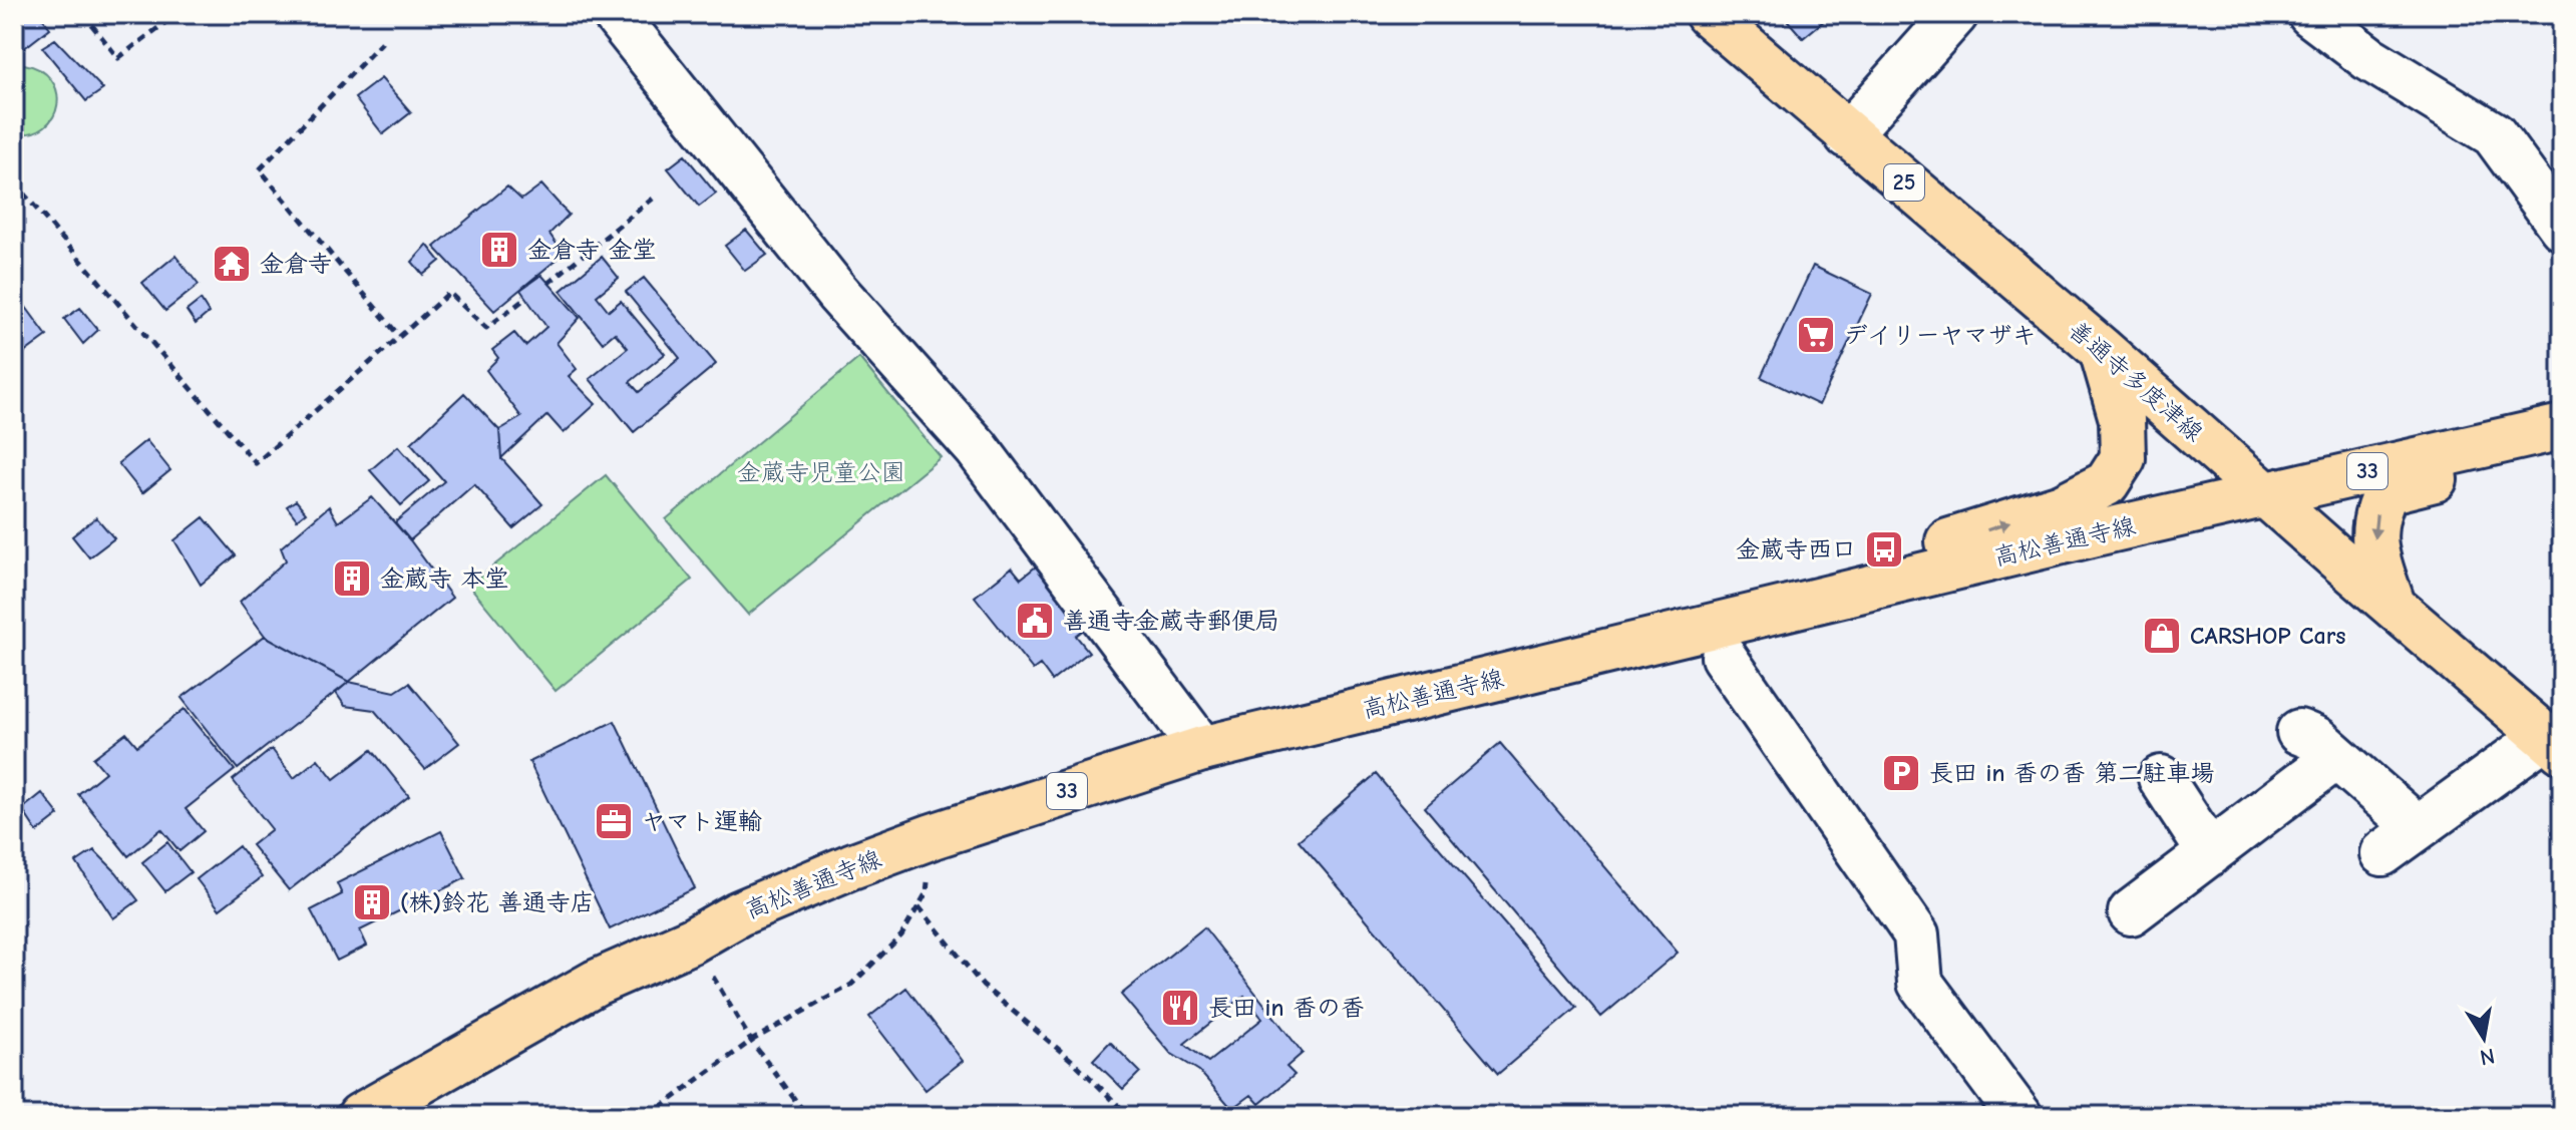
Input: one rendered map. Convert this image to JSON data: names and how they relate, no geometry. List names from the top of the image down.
{
  "streets": {
    "main road": [
      "25",
      "善通寺多度津線",
      "33",
      "高松善通寺線"
    ]
  },
  "crossings": [
    ["善通寺多度津線", "高松善通寺線"]
  ],
  "parks": ["金蔵寺児童公園"],
  "places": {
    "building": ["金倉寺 金堂", "金蔵寺 本堂", "(株)鈴花 善通寺店"],
    "temple": ["金倉寺"],
    "supermarket": ["デイリーヤマザキ"],
    "bus stop": ["金蔵寺西口"],
    "public building": ["善通寺金蔵寺郵便局"],
    "shop": ["CARSHOP Cars"],
    "parking": ["長田 in 香の香 第二駐車場"],
    "office": ["ヤマト運輸"],
    "restaurant": ["長田 in 香の香"]
  },
  "north": "bottom"
}
